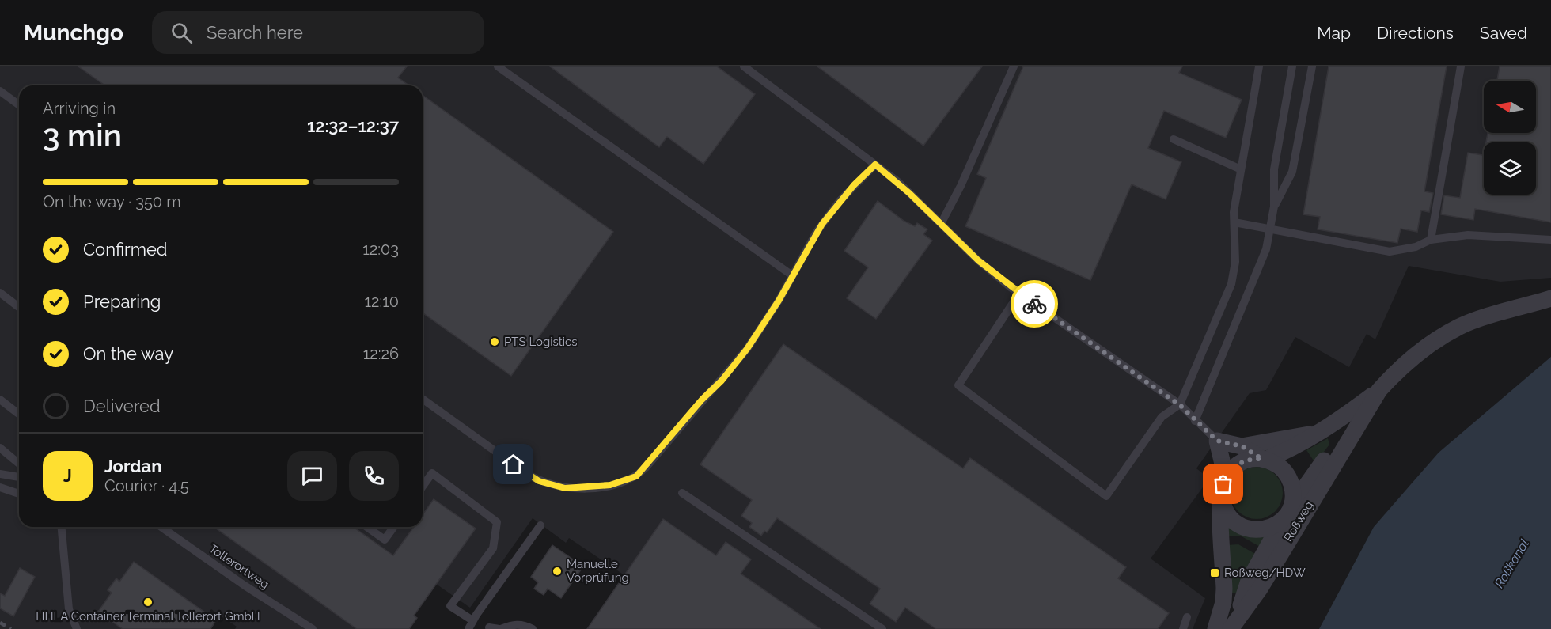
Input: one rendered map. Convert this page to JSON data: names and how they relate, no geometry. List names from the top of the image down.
{
  "streets": {
    "street": ["Roßweg"],
    "lane": ["Tollerortweg"]
  },
  "water": ["Roßkanal"],
  "places": {
    "other": ["PTS Logistics", "Manuelle Vorprüfung", "HHLA Container Terminal Tollerort GmbH"],
    "transit": ["Roßweg/HDW"]
  },
  "north": "left",
  "page": {
    "header": "Munchgo",
    "search": "Search here",
    "nav": ["Map", "Directions", "Saved"],
    "heading": ["3 min", "Arriving in", "12:32–12:37"],
    "panel": ["Jordan", "Courier · 4.5"],
    "bar": "On the way · 350 m",
    "list": [
      ["Confirmed", "12:03"],
      ["Preparing", "12:10"],
      ["On the way", "12:26"],
      "Delivered"
    ],
    "round": "J"
  }
}
